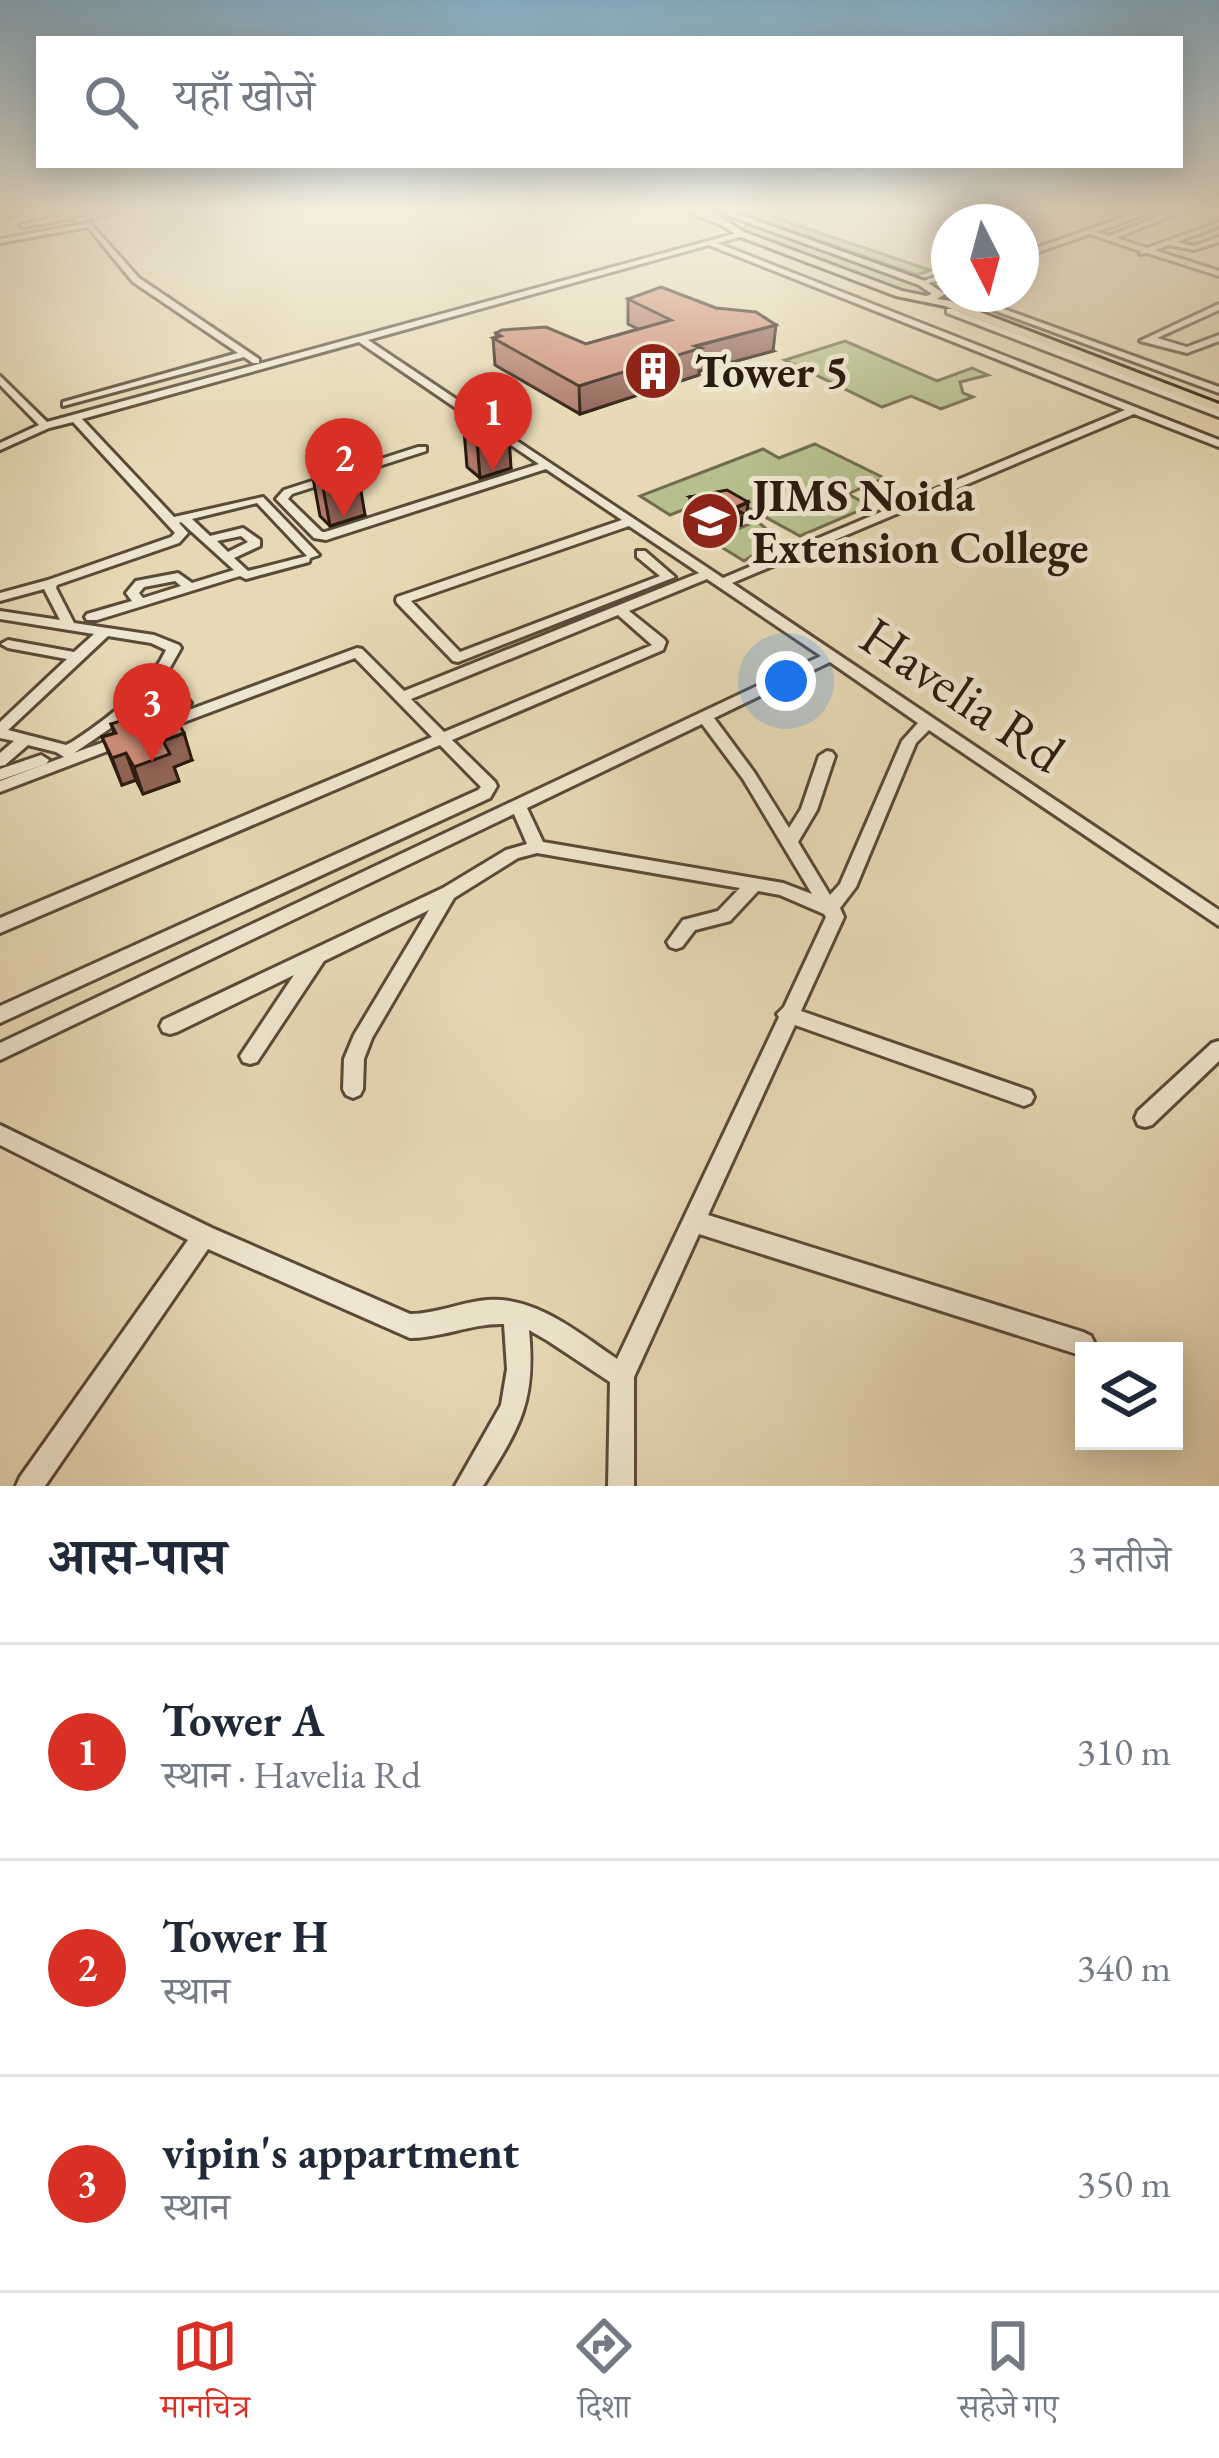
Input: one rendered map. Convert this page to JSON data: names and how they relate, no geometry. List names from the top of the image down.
{
  "streets": {
    "street": ["Havelia Rd"]
  },
  "places": {
    "building": ["Tower 5"],
    "school or university": ["JIMS Noida Extension College"]
  },
  "north": "bottom",
  "page": {
    "search": "यहाँ खोजें",
    "pins": ["1", "2", "3"],
    "heading": ["आस-पास", "3 नतीजे"],
    "list": [
      {
        "mark": "1",
        "name": "Tower A",
        "note": "स्थान · Havelia Rd",
        "value": "310 m"
      },
      {
        "mark": "2",
        "name": "Tower H",
        "note": "स्थान",
        "value": "340 m"
      },
      {
        "mark": "3",
        "name": "vipin's appartment",
        "note": "स्थान",
        "value": "350 m"
      }
    ],
    "nav": ["मानचित्र", "दिशा", "सहेजे गए"]
  }
}
